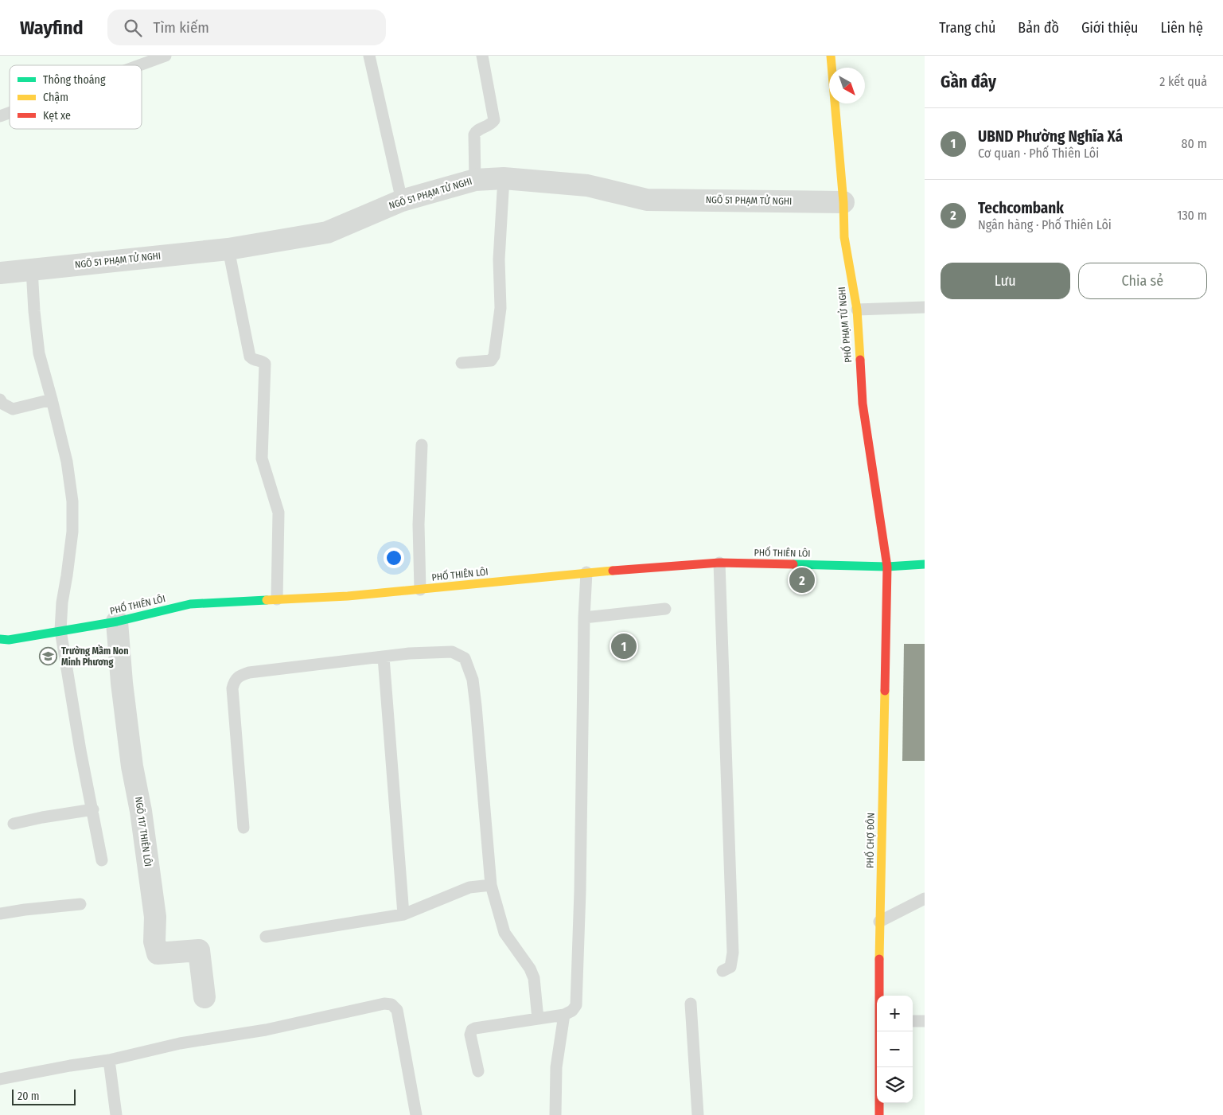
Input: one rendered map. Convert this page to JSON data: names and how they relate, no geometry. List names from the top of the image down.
{
  "streets": {
    "street": [
      "NGÕ 51 PHẠM TỬ NGHI",
      "PHỐ PHẠM TỬ NGHI",
      "PHỐ THIÊN LÔI",
      "NGÕ 117 THIÊN LÔI",
      "PHỐ CHỢ ĐÔN"
    ]
  },
  "crossings": [
    ["NGÕ 51 PHẠM TỬ NGHI", "PHỐ PHẠM TỬ NGHI"],
    ["PHỐ PHẠM TỬ NGHI", "PHỐ THIÊN LÔI"],
    ["PHỐ PHẠM TỬ NGHI", "PHỐ CHỢ ĐÔN"],
    ["PHỐ THIÊN LÔI", "NGÕ 117 THIÊN LÔI"],
    ["PHỐ THIÊN LÔI", "PHỐ CHỢ ĐÔN"]
  ],
  "places": {
    "school or university": ["Trường Mầm Non Minh Phương"]
  },
  "legend": ["Thông thoáng", "Chậm", "Kẹt xe"],
  "scale_bar": "20 m",
  "north": "bottom right",
  "page": {
    "header": "Wayfind",
    "search": "Tìm kiếm",
    "nav": [
      "Trang chủ",
      "Bản đồ",
      "Giới thiệu",
      "Liên hệ"
    ],
    "heading": ["Gần đây", "2 kết quả"],
    "list": [
      {
        "mark": "1",
        "name": "UBND Phường Nghĩa Xá",
        "note": "Cơ quan · Phố Thiên Lôi",
        "value": "80 m"
      },
      {
        "mark": "2",
        "name": "Techcombank",
        "note": "Ngân hàng · Phố Thiên Lôi",
        "value": "130 m"
      }
    ],
    "buttons": ["Lưu", "Chia sẻ"],
    "pins": ["2", "1"],
    "map_buttons": ["+", "−"],
    "scale": "20 m"
  }
}
